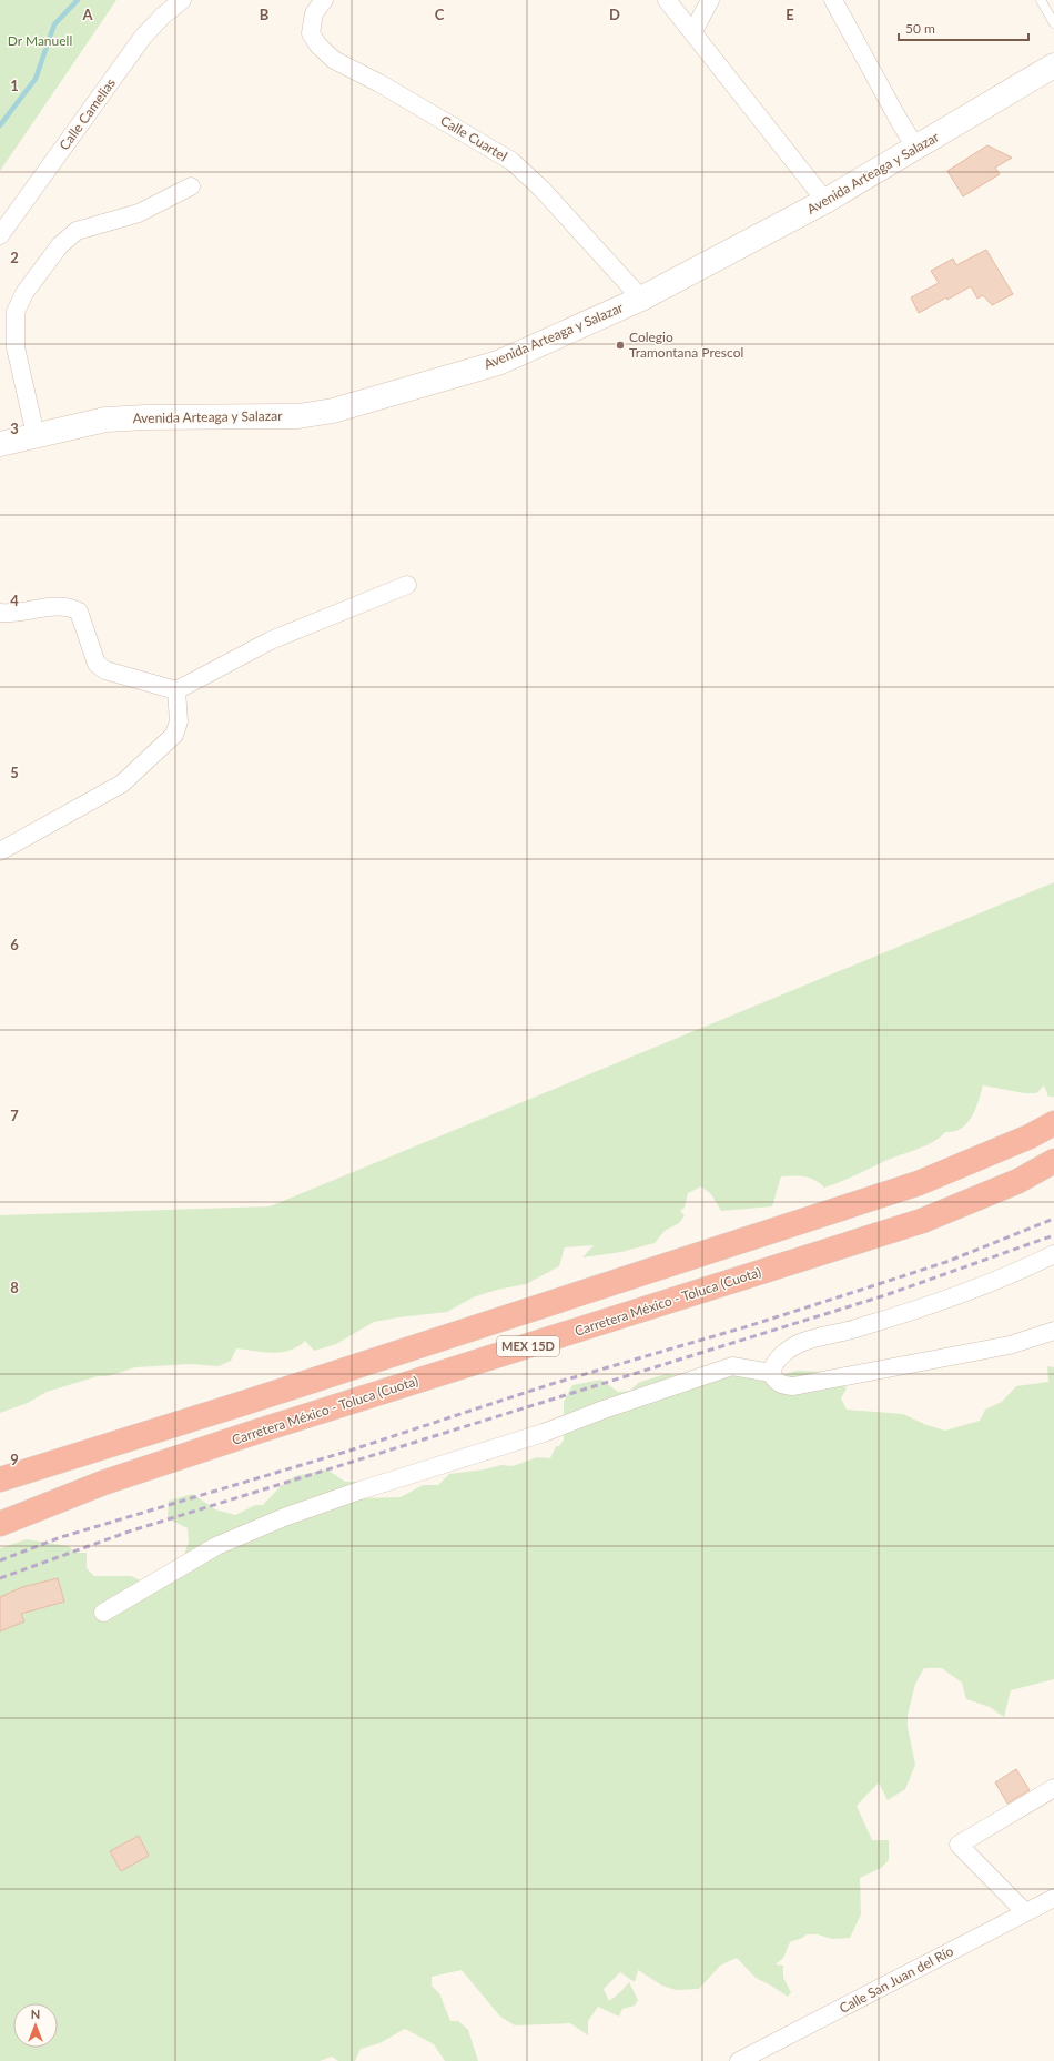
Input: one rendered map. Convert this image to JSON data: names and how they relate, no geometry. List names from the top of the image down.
{
  "streets": {
    "highway": ["Carretera México - Toluca (Cuota)", "MEX 15D"],
    "street": [
      "Calle Camelias",
      "Calle Cuartel",
      "Avenida Arteaga y Salazar",
      "Calle San Juan del Río"
    ]
  },
  "crossings": [
    ["Calle Cuartel", "Avenida Arteaga y Salazar"]
  ],
  "parks": ["Dr Manuell"],
  "places": ["Colegio Tramontana Prescol"],
  "scale_bar": "50 m",
  "north": "top",
  "grid": {
    "columns": [
      "A",
      "B",
      "C",
      "D",
      "E"
    ],
    "rows": [
      "1",
      "2",
      "3",
      "4",
      "5",
      "6",
      "7",
      "8",
      "9"
    ]
  }
}
